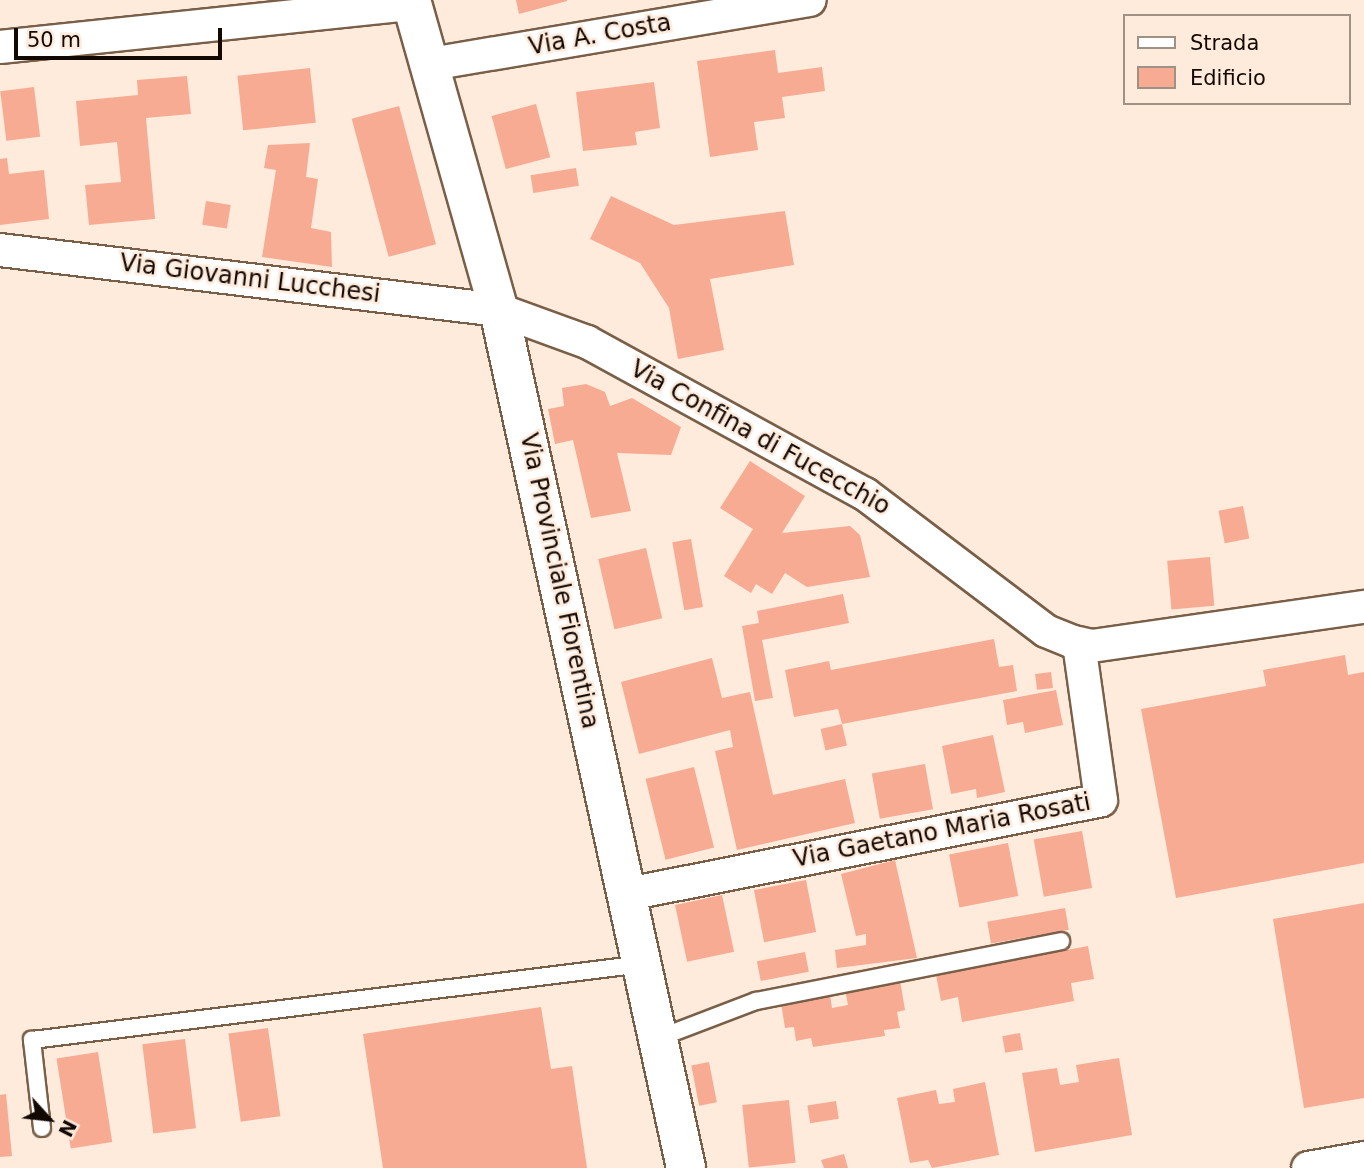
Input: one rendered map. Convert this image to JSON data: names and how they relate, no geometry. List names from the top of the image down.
{
  "streets": {
    "main road": ["Via Provinciale Fiorentina"],
    "street": [
      "Via A. Costa",
      "Via Giovanni Lucchesi",
      "Via Confina di Fucecchio",
      "Via Gaetano Maria Rosati"
    ]
  },
  "crossings": [
    ["Via A. Costa", "Via Provinciale Fiorentina"],
    ["Via Giovanni Lucchesi", "Via Confina di Fucecchio"],
    ["Via Giovanni Lucchesi", "Via Provinciale Fiorentina"],
    ["Via Confina di Fucecchio", "Via Provinciale Fiorentina"],
    ["Via Confina di Fucecchio", "Via Gaetano Maria Rosati"],
    ["Via Provinciale Fiorentina", "Via Gaetano Maria Rosati"]
  ],
  "legend": ["Strada", "Edificio"],
  "scale_bar": "50 m",
  "north": "bottom right"
}
